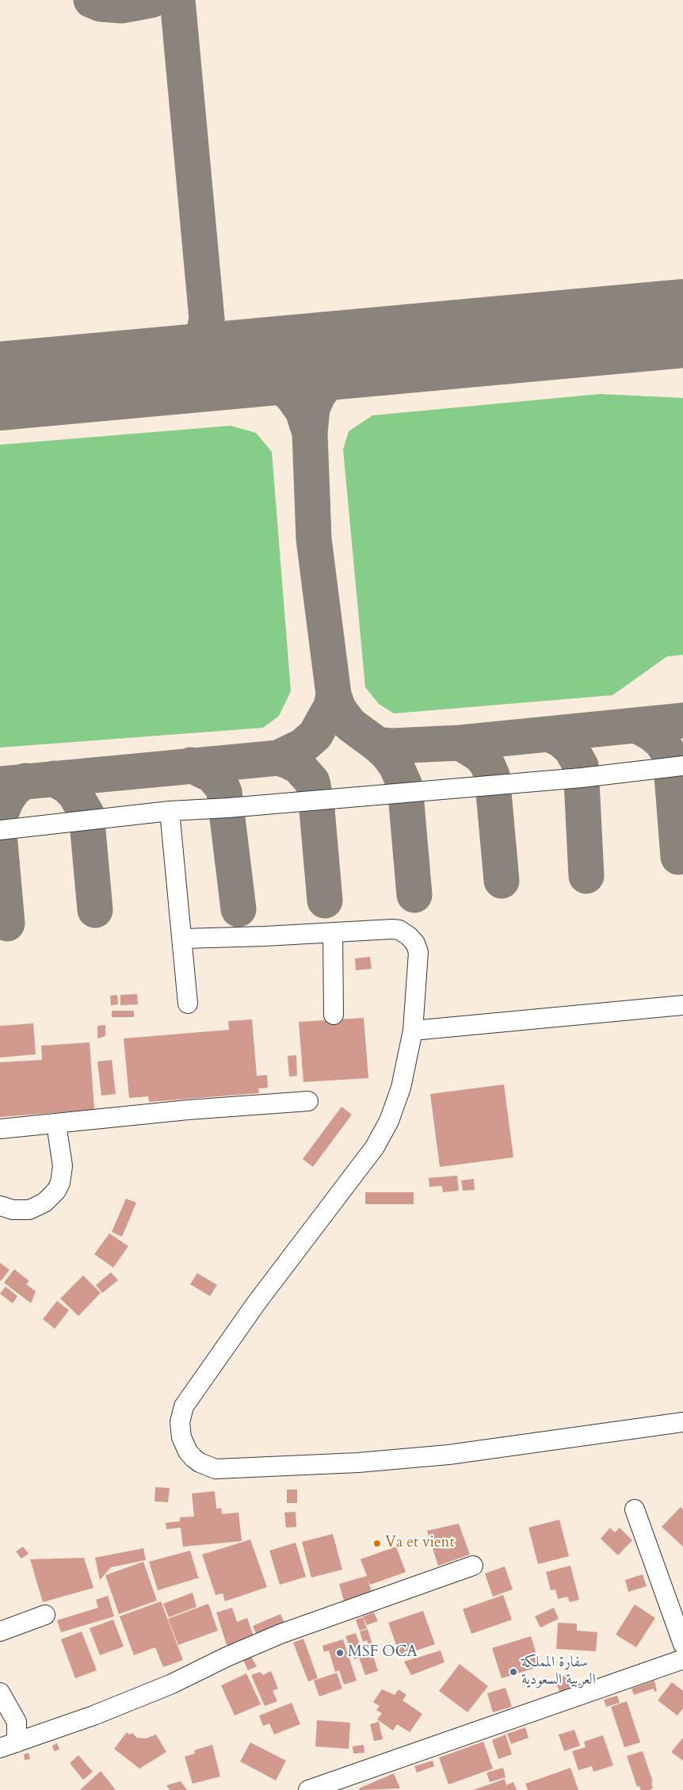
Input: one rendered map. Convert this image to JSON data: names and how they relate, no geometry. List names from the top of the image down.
{
  "places": ["Va et vient", "MSF OCA", "سفارة المملكة العربية السعودية"]
}
